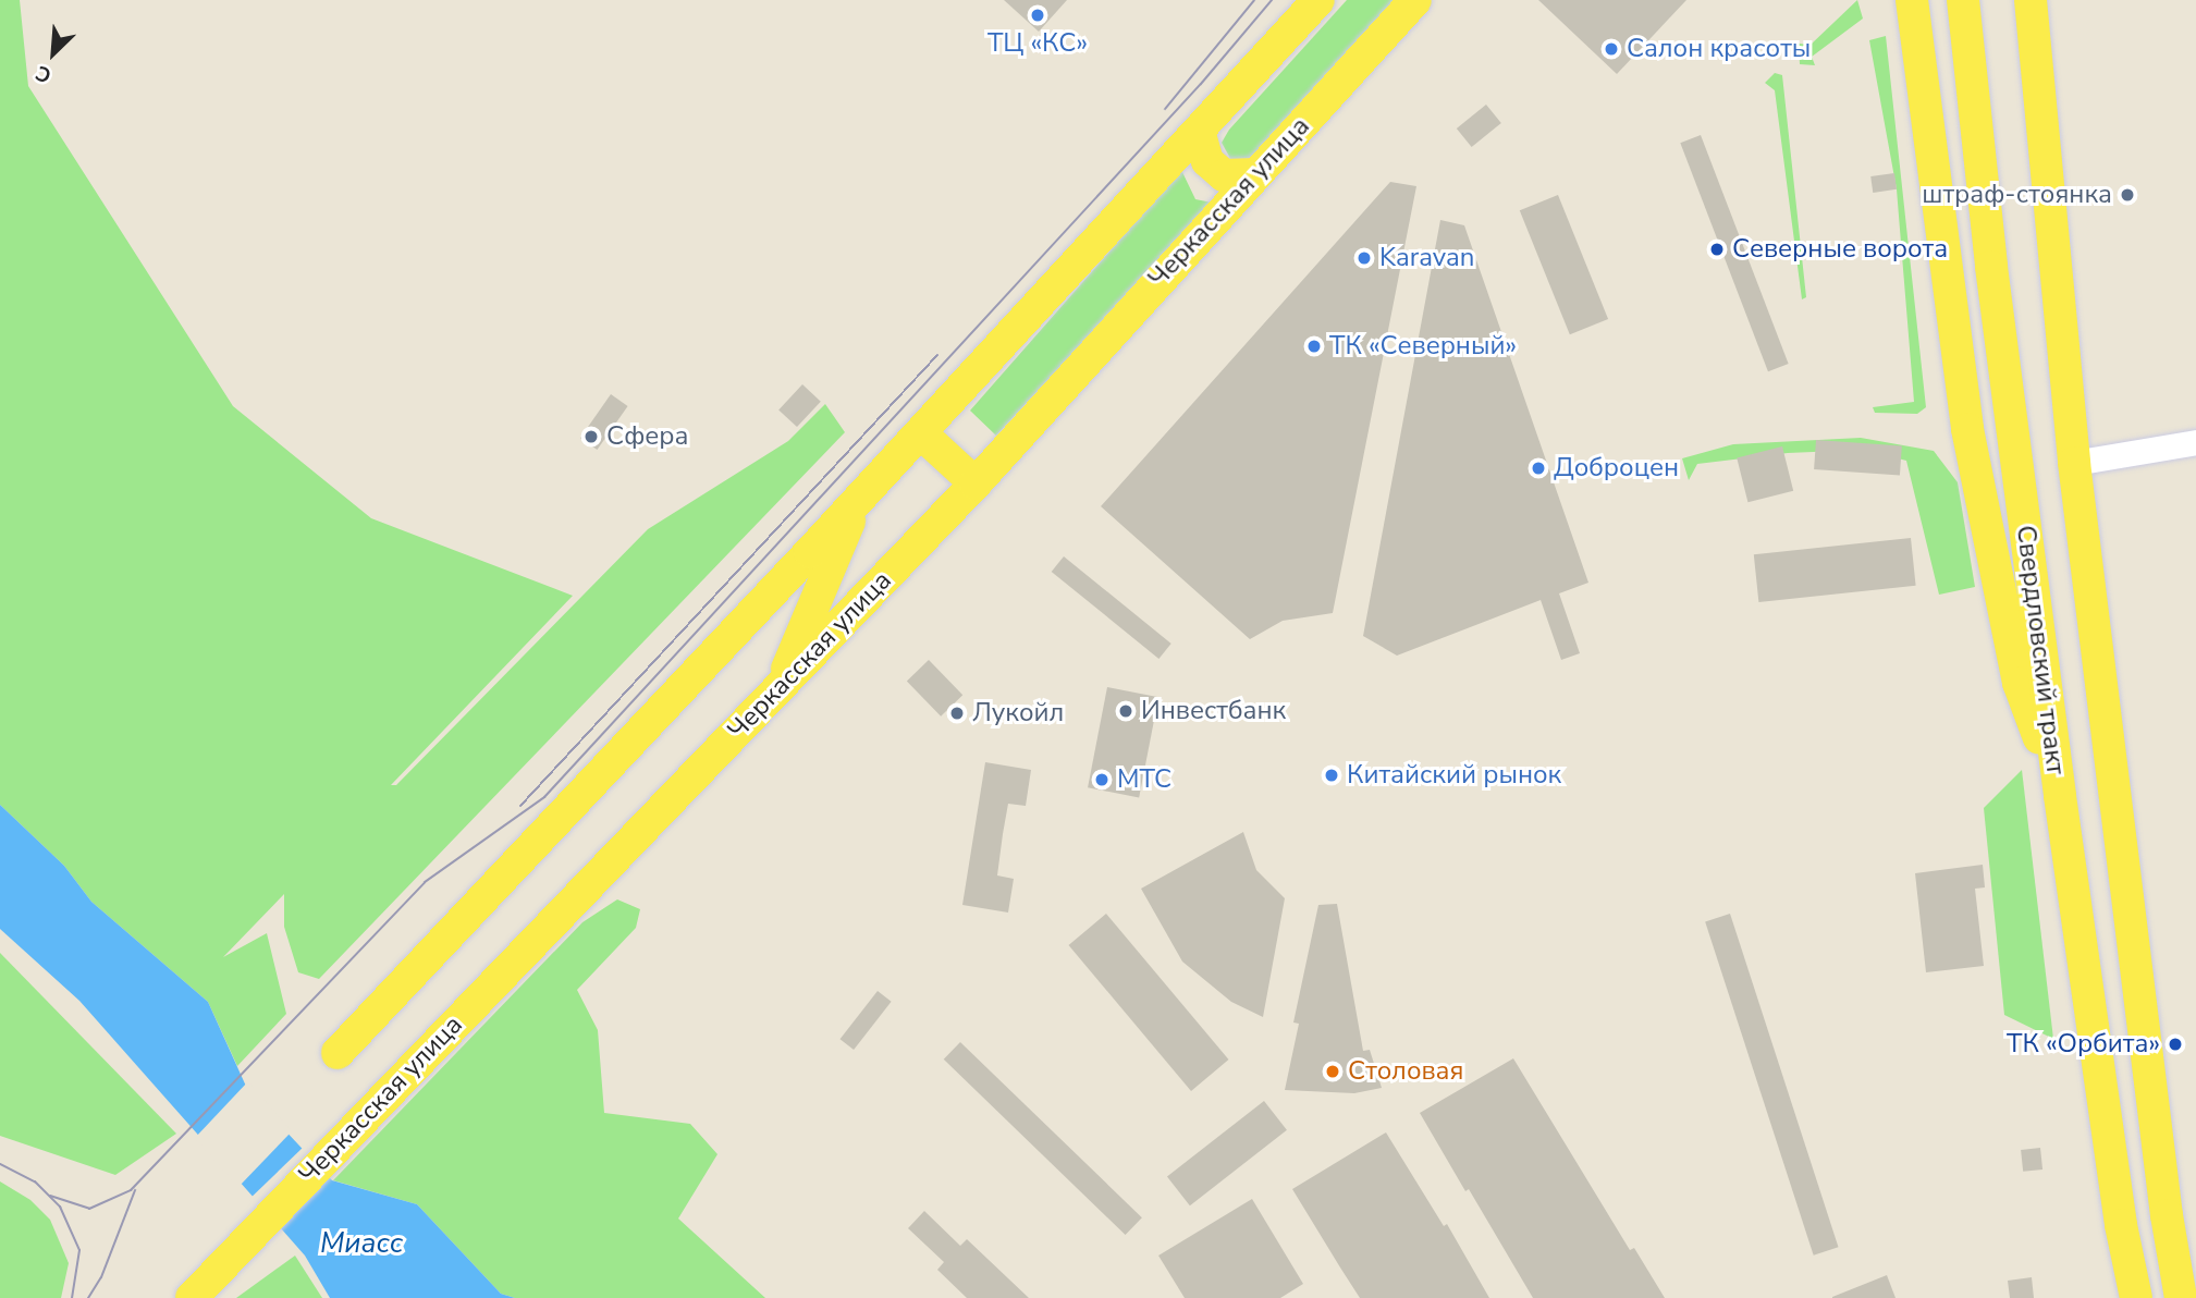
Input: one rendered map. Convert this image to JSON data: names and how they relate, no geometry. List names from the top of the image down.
{
  "streets": {
    "main road": ["Черкасская улица", "Свердловский тракт"]
  },
  "water": ["Миасс"],
  "places": [
    "ТЦ «КС»",
    "Салон красоты",
    "штраф-стоянка",
    "Северные ворота",
    "Karavan",
    "ТК «Северный»",
    "Сфера",
    "Доброцен",
    "Инвестбанк",
    "Лукойл",
    "Китайский рынок",
    "МТС",
    "ТК «Орбита»",
    "Столовая"
  ],
  "north": "bottom left"
}
